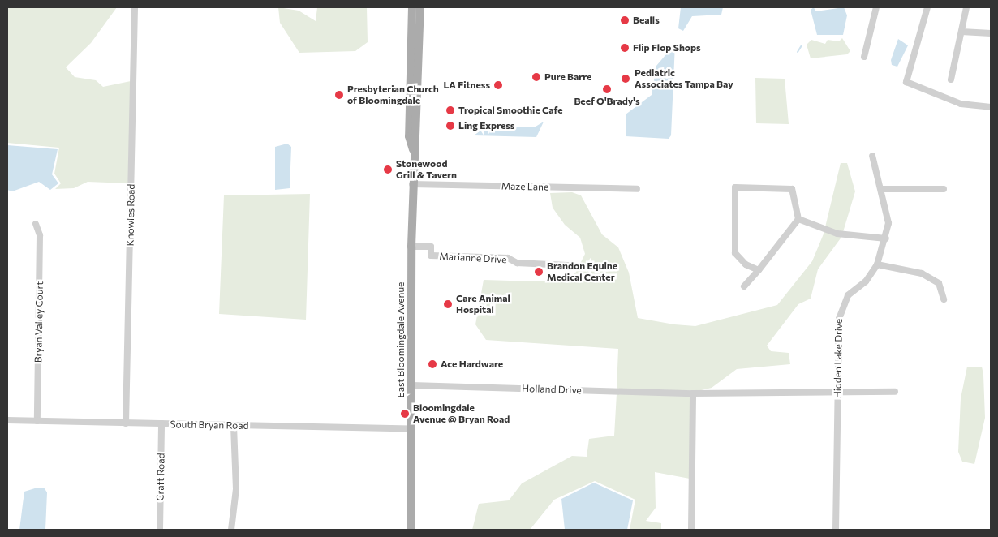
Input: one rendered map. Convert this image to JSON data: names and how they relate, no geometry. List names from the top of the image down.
{
  "streets": {
    "main road": ["East Bloomingdale Avenue"],
    "street": [
      "Maze Lane",
      "Knowles Road",
      "Marianne Drive",
      "Bryan Valley Court",
      "Hidden Lake Drive",
      "Holland Drive",
      "South Bryan Road",
      "Craft Road"
    ]
  },
  "crossings": [
    ["Maze Lane", "East Bloomingdale Avenue"],
    ["Knowles Road", "South Bryan Road"],
    ["Marianne Drive", "East Bloomingdale Avenue"],
    ["Bryan Valley Court", "South Bryan Road"],
    ["East Bloomingdale Avenue", "Holland Drive"],
    ["East Bloomingdale Avenue", "South Bryan Road"],
    ["Hidden Lake Drive", "Holland Drive"],
    ["South Bryan Road", "Craft Road"]
  ],
  "places": [
    "Bealls",
    "Flip Flop Shops",
    "Pure Barre",
    "Pediatric Associates Tampa Bay",
    "LA Fitness",
    "Beef O'Brady's",
    "Presbyterian Church of Bloomingdale",
    "Tropical Smoothie Cafe",
    "Ling Express",
    "Stonewood Grill & Tavern",
    "Brandon Equine Medical Center",
    "Care Animal Hospital",
    "Ace Hardware",
    "Bloomingdale Avenue @ Bryan Road"
  ]
}
